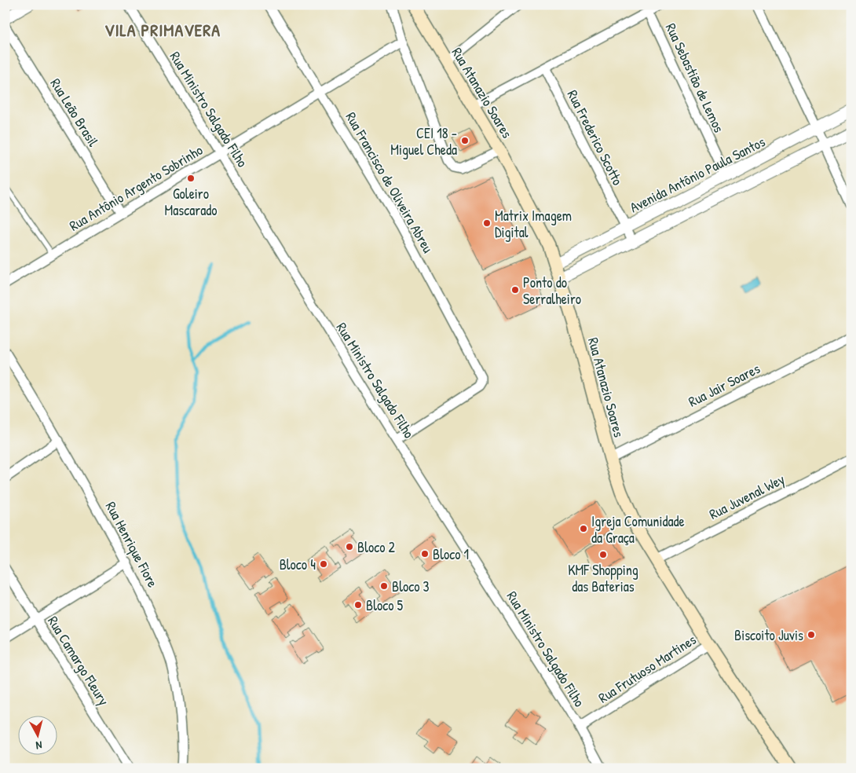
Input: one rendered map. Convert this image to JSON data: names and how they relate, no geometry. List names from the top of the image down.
{
  "streets": {
    "main road": ["Rua Atanazio Soares"],
    "street": [
      "Rua Sebastião de Lemos",
      "Rua Ministro Salgado Filho",
      "Rua Leão Brasil",
      "Rua Frederico Scotto",
      "Avenida Antônio Paula Santos",
      "Rua Francisco de Oliveira Abreu",
      "Rua Antônio Argento Sobrinho",
      "Rua Jair Soares",
      "Rua Juvenal Wey",
      "Rua Henrique Fiore",
      "Rua Camargo Fleury",
      "Rua Frutuoso Martines"
    ]
  },
  "crossings": [
    ["Rua Sebastião de Lemos", "Avenida Antônio Paula Santos"],
    ["Rua Atanazio Soares", "Avenida Antônio Paula Santos"],
    ["Rua Atanazio Soares", "Rua Jair Soares"],
    ["Rua Atanazio Soares", "Rua Juvenal Wey"],
    ["Rua Atanazio Soares", "Rua Frutuoso Martines"],
    ["Rua Ministro Salgado Filho", "Rua Francisco de Oliveira Abreu"],
    ["Rua Ministro Salgado Filho", "Rua Antônio Argento Sobrinho"],
    ["Rua Ministro Salgado Filho", "Rua Frutuoso Martines"],
    ["Rua Leão Brasil", "Rua Antônio Argento Sobrinho"],
    ["Rua Frederico Scotto", "Avenida Antônio Paula Santos"],
    ["Rua Francisco de Oliveira Abreu", "Rua Antônio Argento Sobrinho"]
  ],
  "districts": ["VILA PRIMAVERA"],
  "places": [
    "CEI 18 - Miguel Cheda",
    "Goleiro Mascarado",
    "Matrix Imagem Digital",
    "Ponto do Serralheiro",
    "Igreja Comunidade da Graça",
    "Bloco 2",
    "Bloco 1",
    "KMF Shopping das Baterias",
    "Bloco 4",
    "Bloco 3",
    "Bloco 5",
    "Biscoito Juvis"
  ],
  "north": "bottom"
}
